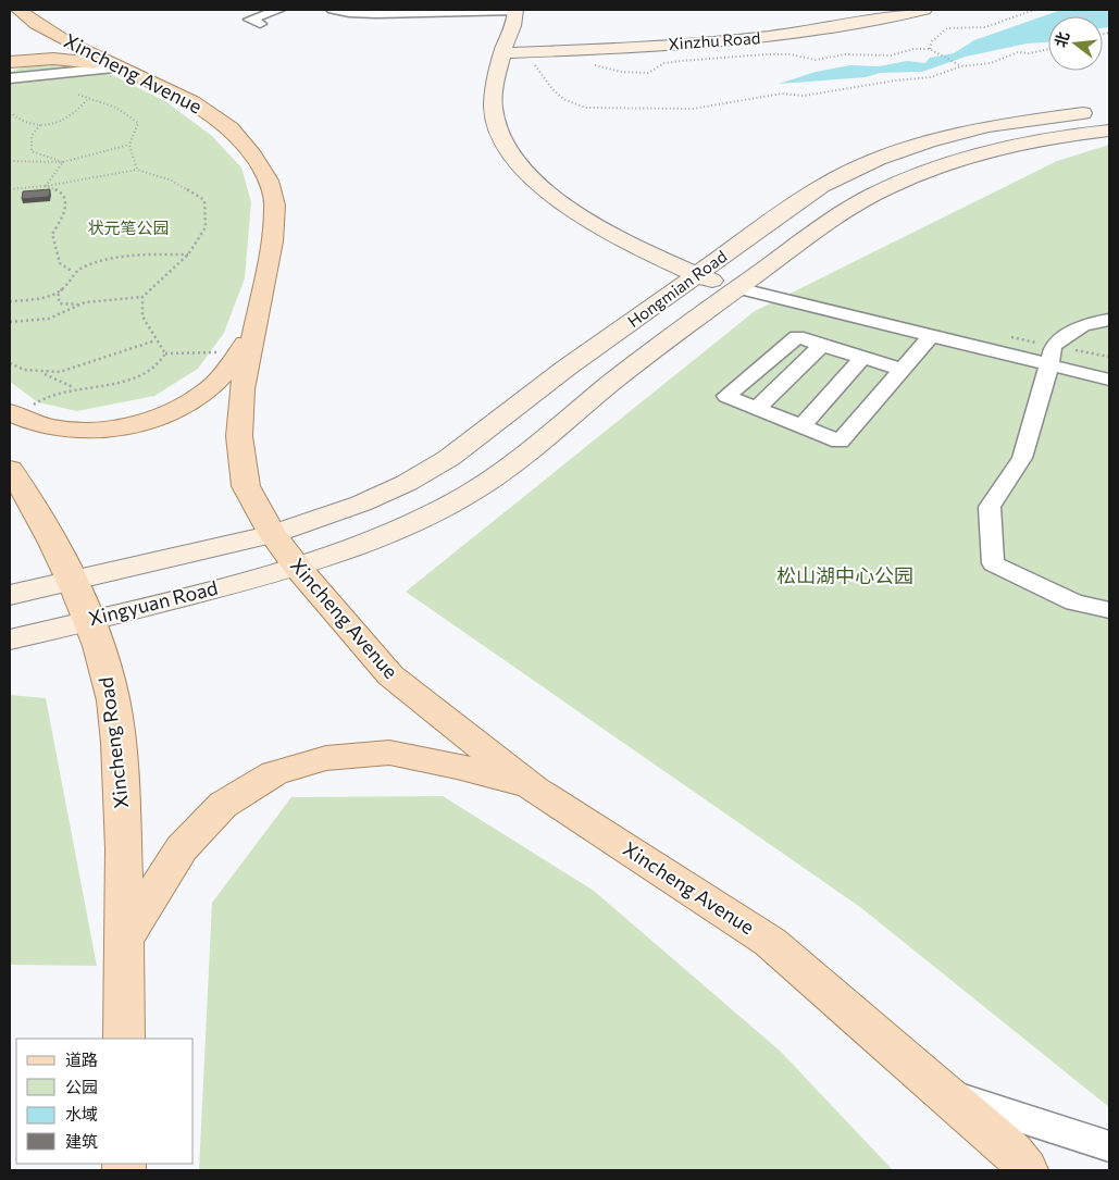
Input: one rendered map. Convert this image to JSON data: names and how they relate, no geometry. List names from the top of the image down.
{
  "streets": {
    "main road": [
      "Xinzhu Road",
      "Xincheng Avenue",
      "Hongmian Road",
      "Xingyuan Road",
      "Xincheng Road"
    ]
  },
  "crossings": [
    ["Xincheng Avenue", "Hongmian Road"],
    ["Xincheng Avenue", "Xingyuan Road"],
    ["Hongmian Road", "Xingyuan Road"],
    ["Xingyuan Road", "Xincheng Road"]
  ],
  "parks": ["状元笔公园", "松山湖中心公园"],
  "legend": [
    "道路",
    "公园",
    "水域",
    "建筑"
  ],
  "north": "left"
}
